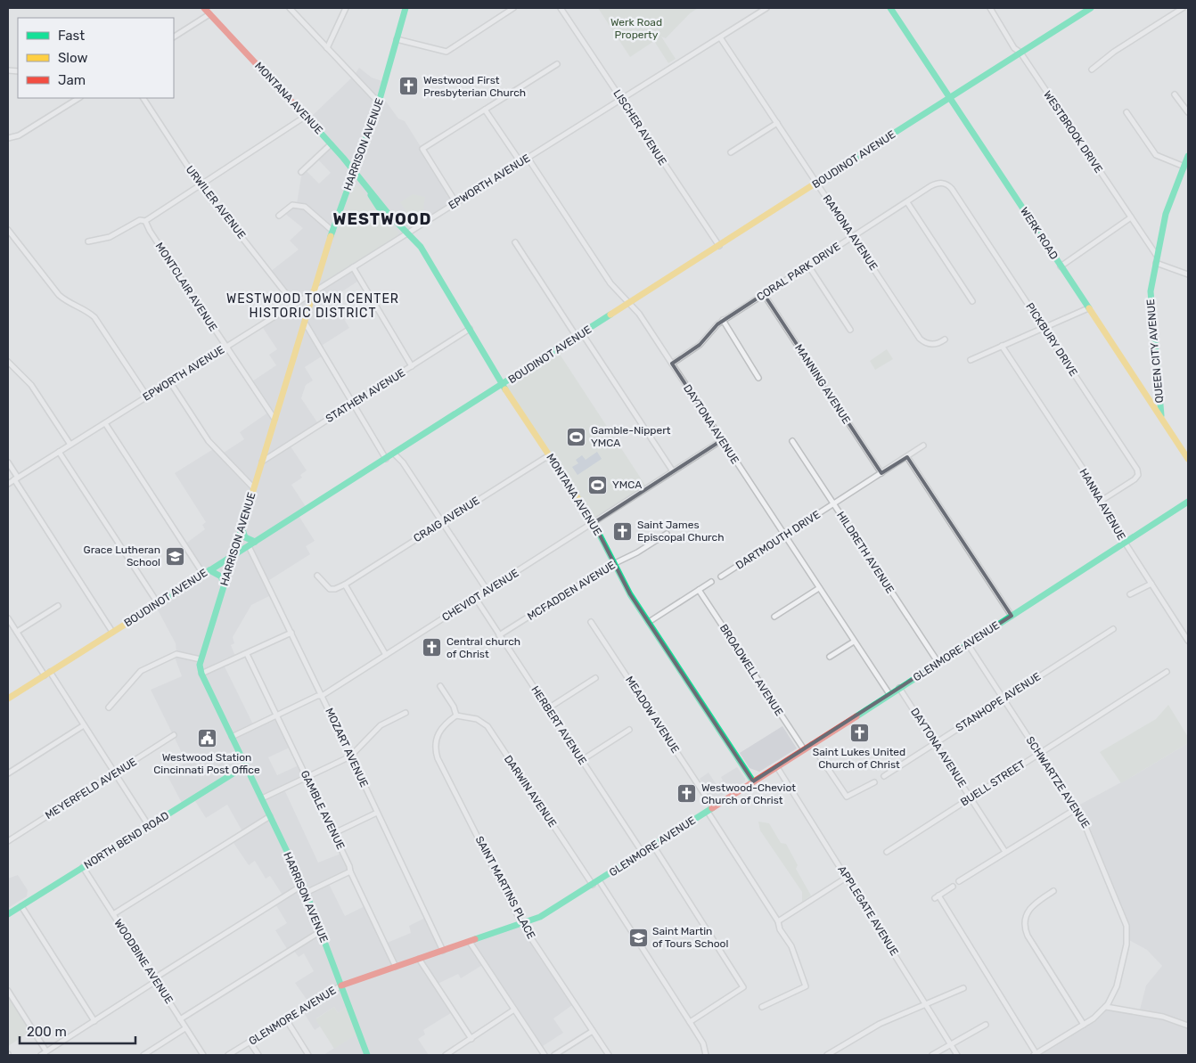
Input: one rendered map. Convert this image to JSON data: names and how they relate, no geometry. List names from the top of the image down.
{
  "streets": {
    "street": [
      "MONTANA AVENUE",
      "LISCHER AVENUE",
      "WESTBROOK DRIVE",
      "HARRISON AVENUE",
      "BOUDINOT AVENUE",
      "EPWORTH AVENUE",
      "URWILER AVENUE",
      "RAMONA AVENUE",
      "WERK ROAD",
      "CORAL PARK DRIVE",
      "MONTCLAIR AVENUE",
      "PICKBURY DRIVE",
      "QUEEN CITY AVENUE",
      "MANNING AVENUE",
      "STATHEM AVENUE",
      "DAYTONA AVENUE",
      "HANNA AVENUE",
      "CRAIG AVENUE",
      "DARTMOUTH DRIVE",
      "HILDRETH AVENUE",
      "MCFADDEN AVENUE",
      "CHEVIOT AVENUE",
      "GLENMORE AVENUE",
      "BROADWELL AVENUE",
      "STANHOPE AVENUE",
      "MEADOW AVENUE",
      "HERBERT AVENUE",
      "MOZART AVENUE",
      "SCHWARTZE AVENUE",
      "BUELL STREET",
      "MEYERFELD AVENUE",
      "DARWIN AVENUE",
      "GAMBLE AVENUE",
      "NORTH BEND ROAD",
      "SAINT MARTINS PLACE",
      "APPLEGATE AVENUE",
      "WOODBINE AVENUE"
    ]
  },
  "crossings": [
    ["MONTANA AVENUE", "HARRISON AVENUE"],
    ["MONTANA AVENUE", "BOUDINOT AVENUE"],
    ["MONTANA AVENUE", "EPWORTH AVENUE"],
    ["MONTANA AVENUE", "STATHEM AVENUE"],
    ["MONTANA AVENUE", "CRAIG AVENUE"],
    ["MONTANA AVENUE", "MCFADDEN AVENUE"],
    ["MONTANA AVENUE", "CHEVIOT AVENUE"],
    ["MONTANA AVENUE", "GLENMORE AVENUE"],
    ["LISCHER AVENUE", "BOUDINOT AVENUE"],
    ["LISCHER AVENUE", "EPWORTH AVENUE"],
    ["WESTBROOK DRIVE", "BOUDINOT AVENUE"],
    ["WESTBROOK DRIVE", "QUEEN CITY AVENUE"],
    ["HARRISON AVENUE", "BOUDINOT AVENUE"],
    ["HARRISON AVENUE", "EPWORTH AVENUE"],
    ["HARRISON AVENUE", "MONTCLAIR AVENUE"],
    ["HARRISON AVENUE", "STATHEM AVENUE"],
    ["HARRISON AVENUE", "CHEVIOT AVENUE"],
    ["HARRISON AVENUE", "GLENMORE AVENUE"],
    ["HARRISON AVENUE", "NORTH BEND ROAD"],
    ["BOUDINOT AVENUE", "RAMONA AVENUE"],
    ["BOUDINOT AVENUE", "WERK ROAD"],
    ["BOUDINOT AVENUE", "DAYTONA AVENUE"],
    ["BOUDINOT AVENUE", "MOZART AVENUE"],
    ["EPWORTH AVENUE", "URWILER AVENUE"],
    ["EPWORTH AVENUE", "RAMONA AVENUE"],
    ["EPWORTH AVENUE", "MONTCLAIR AVENUE"],
    ["EPWORTH AVENUE", "DAYTONA AVENUE"],
    ["RAMONA AVENUE", "CORAL PARK DRIVE"],
    ["WERK ROAD", "QUEEN CITY AVENUE"],
    ["CORAL PARK DRIVE", "PICKBURY DRIVE"],
    ["CORAL PARK DRIVE", "MANNING AVENUE"],
    ["CORAL PARK DRIVE", "DAYTONA AVENUE"],
    ["PICKBURY DRIVE", "HANNA AVENUE"],
    ["MANNING AVENUE", "DARTMOUTH DRIVE"],
    ["DAYTONA AVENUE", "DARTMOUTH DRIVE"],
    ["DAYTONA AVENUE", "CHEVIOT AVENUE"],
    ["DAYTONA AVENUE", "GLENMORE AVENUE"],
    ["DAYTONA AVENUE", "STANHOPE AVENUE"],
    ["DAYTONA AVENUE", "BUELL STREET"],
    ["HANNA AVENUE", "GLENMORE AVENUE"],
    ["DARTMOUTH DRIVE", "HILDRETH AVENUE"],
    ["HILDRETH AVENUE", "GLENMORE AVENUE"],
    ["MCFADDEN AVENUE", "HERBERT AVENUE"],
    ["CHEVIOT AVENUE", "HERBERT AVENUE"],
    ["CHEVIOT AVENUE", "MOZART AVENUE"],
    ["CHEVIOT AVENUE", "GAMBLE AVENUE"],
    ["GLENMORE AVENUE", "BROADWELL AVENUE"],
    ["GLENMORE AVENUE", "MEADOW AVENUE"],
    ["GLENMORE AVENUE", "HERBERT AVENUE"],
    ["GLENMORE AVENUE", "MOZART AVENUE"],
    ["GLENMORE AVENUE", "SCHWARTZE AVENUE"],
    ["GLENMORE AVENUE", "DARWIN AVENUE"],
    ["GLENMORE AVENUE", "GAMBLE AVENUE"],
    ["GLENMORE AVENUE", "SAINT MARTINS PLACE"],
    ["GLENMORE AVENUE", "APPLEGATE AVENUE"],
    ["STANHOPE AVENUE", "SCHWARTZE AVENUE"],
    ["SCHWARTZE AVENUE", "BUELL STREET"],
    ["DARWIN AVENUE", "SAINT MARTINS PLACE"],
    ["NORTH BEND ROAD", "WOODBINE AVENUE"]
  ],
  "districts": ["WESTWOOD", "WESTWOOD TOWN CENTER HISTORIC DISTRICT"],
  "parks": ["Werk Road Property"],
  "places": {
    "church": [
      "Westwood First Presbyterian Church",
      "Saint James Episcopal Church",
      "Central church of Christ",
      "Saint Lukes United Church of Christ",
      "Westwood-Cheviot Church of Christ"
    ],
    "sports": ["Gamble-Nippert YMCA", "YMCA"],
    "school or university": ["Grace Lutheran School", "Saint Martin of Tours School"],
    "public building": ["Westwood Station Cincinnati Post Office"]
  },
  "legend": ["Fast", "Slow", "Jam"],
  "scale_bar": "200 m"
}
